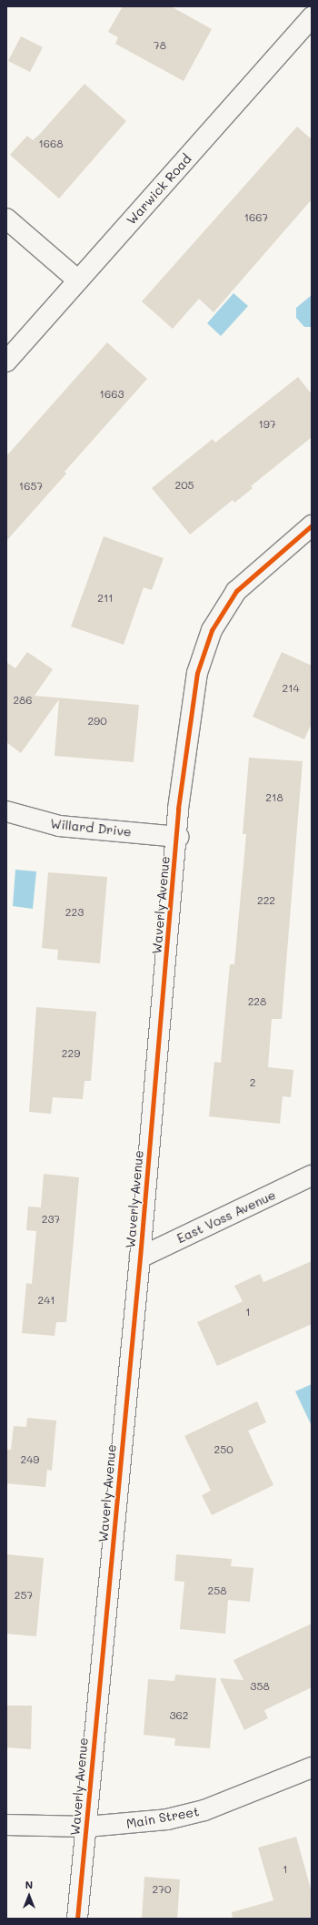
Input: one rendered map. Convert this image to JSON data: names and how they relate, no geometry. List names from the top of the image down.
{
  "streets": {
    "street": [
      "Warwick Road",
      "Willard Drive",
      "Waverly Avenue",
      "East Voss Avenue",
      "Main Street"
    ]
  },
  "crossings": [
    ["Willard Drive", "Waverly Avenue"],
    ["Waverly Avenue", "East Voss Avenue"],
    ["Waverly Avenue", "Main Street"]
  ],
  "house_numbers": [
    "78",
    "1668",
    "1667",
    "1663",
    "197",
    "205",
    "1657",
    "211",
    "214",
    "286",
    "290",
    "218",
    "222",
    "223",
    "228",
    "229",
    "2",
    "237",
    "241",
    "1",
    "250",
    "249",
    "258",
    "257",
    "358",
    "362",
    "1",
    "270"
  ],
  "north": "top"
}
